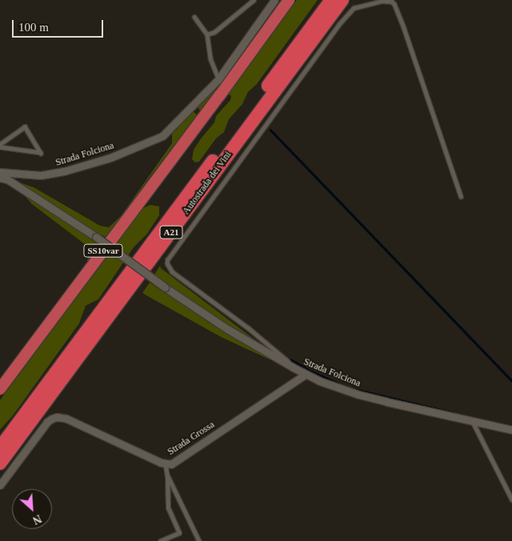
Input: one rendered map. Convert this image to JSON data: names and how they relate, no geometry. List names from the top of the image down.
{
  "streets": {
    "highway": ["Autostrada dei Vini", "A21", "SS10var"],
    "street": ["Strada Folciona", "Strada Grossa"]
  },
  "crossings": [
    ["Strada Folciona", "Strada Grossa"]
  ],
  "scale_bar": "100 m",
  "north": "bottom right"
}
